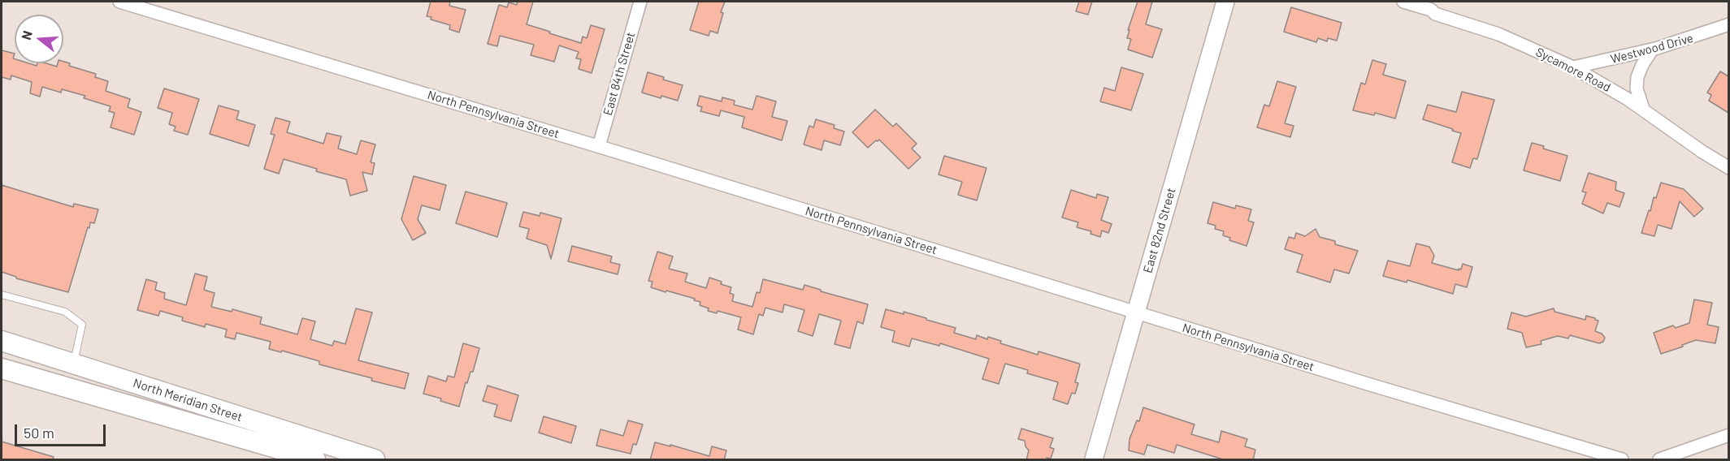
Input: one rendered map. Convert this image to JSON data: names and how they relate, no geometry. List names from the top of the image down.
{
  "streets": {
    "main road": ["North Meridian Street"],
    "street": [
      "Westwood Drive",
      "Sycamore Road",
      "East 84th Street",
      "North Pennsylvania Street",
      "East 82nd Street"
    ]
  },
  "crossings": [
    ["Westwood Drive", "Sycamore Road"],
    ["East 84th Street", "North Pennsylvania Street"],
    ["North Pennsylvania Street", "East 82nd Street"]
  ],
  "scale_bar": "50 m",
  "north": "left"
}
